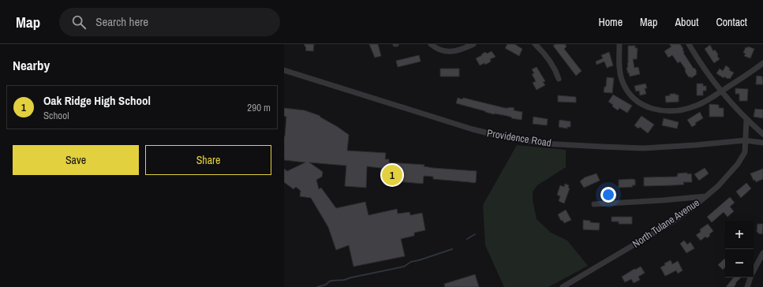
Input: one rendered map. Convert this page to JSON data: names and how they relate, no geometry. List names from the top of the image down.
{
  "streets": {
    "street": ["Providence Road", "North Tulane Avenue"]
  },
  "crossings": [
    ["Providence Road", "North Tulane Avenue"]
  ],
  "page": {
    "header": "Map",
    "search": "Search here",
    "nav": [
      "Home",
      "Map",
      "About",
      "Contact"
    ],
    "heading": "Nearby",
    "list": [
      {
        "mark": "1",
        "name": "Oak Ridge High School",
        "note": "School",
        "value": "290 m"
      }
    ],
    "buttons": ["Save", "Share"],
    "pins": "1",
    "map_buttons": ["+", "−"]
  }
}
